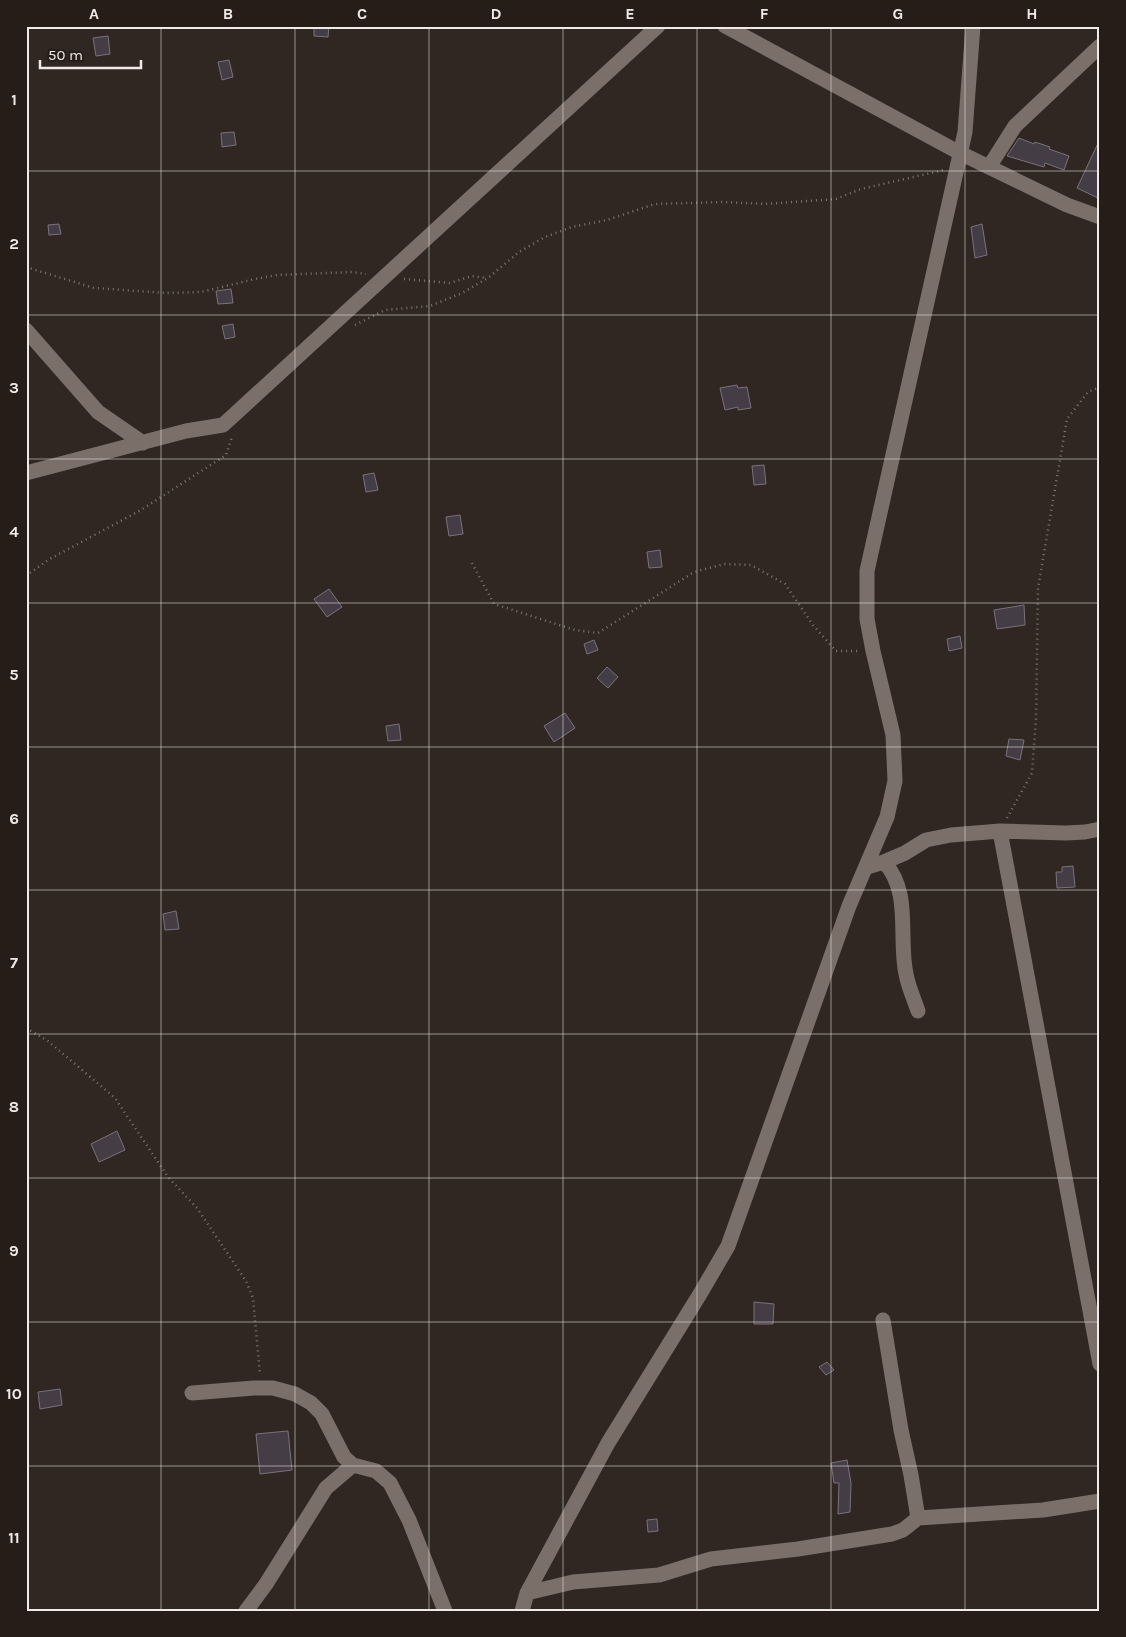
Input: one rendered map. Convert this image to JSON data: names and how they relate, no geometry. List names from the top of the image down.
{
  "scale_bar": "50 m",
  "grid": {
    "columns": [
      "A",
      "B",
      "C",
      "D",
      "E",
      "F",
      "G",
      "H"
    ],
    "rows": [
      "1",
      "2",
      "3",
      "4",
      "5",
      "6",
      "7",
      "8",
      "9",
      "10",
      "11"
    ]
  }
}
